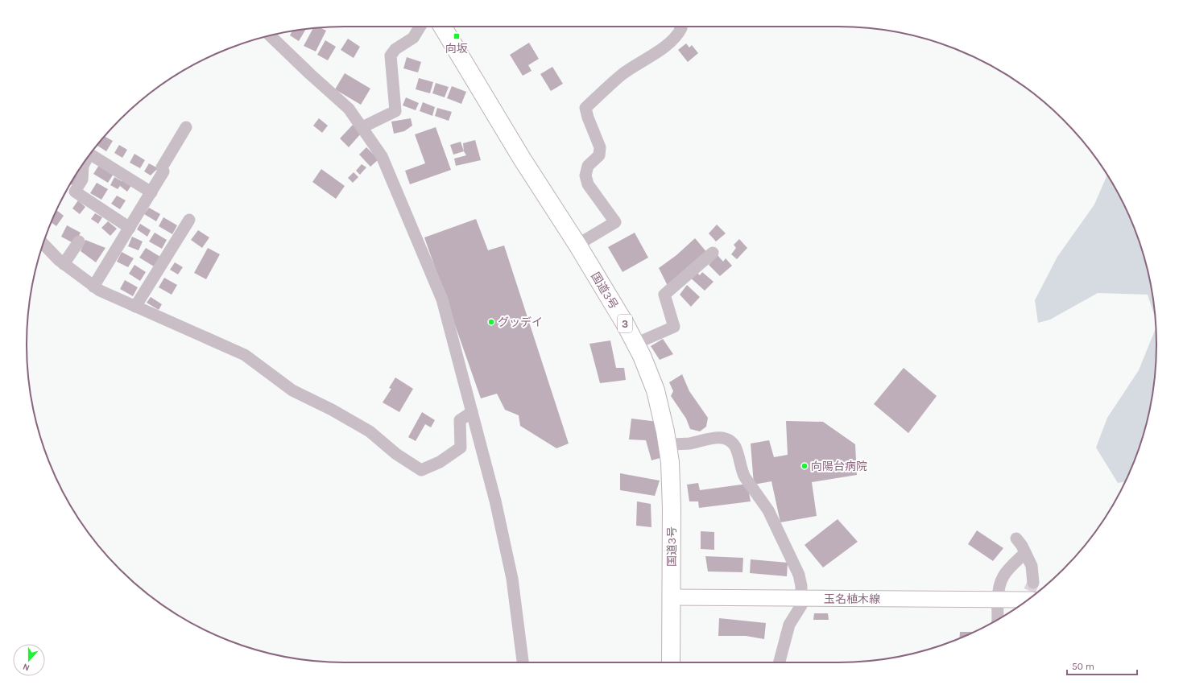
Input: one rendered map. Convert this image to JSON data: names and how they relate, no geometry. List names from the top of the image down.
{
  "streets": {
    "highway": ["国道3号", "3"],
    "main road": ["玉名植木線"]
  },
  "crossings": [
    ["国道3号", "玉名植木線"]
  ],
  "places": {
    "transit": ["向坂"],
    "other": ["グッデイ", "向陽台病院"]
  },
  "scale_bar": "50 m",
  "north": "bottom"
}
